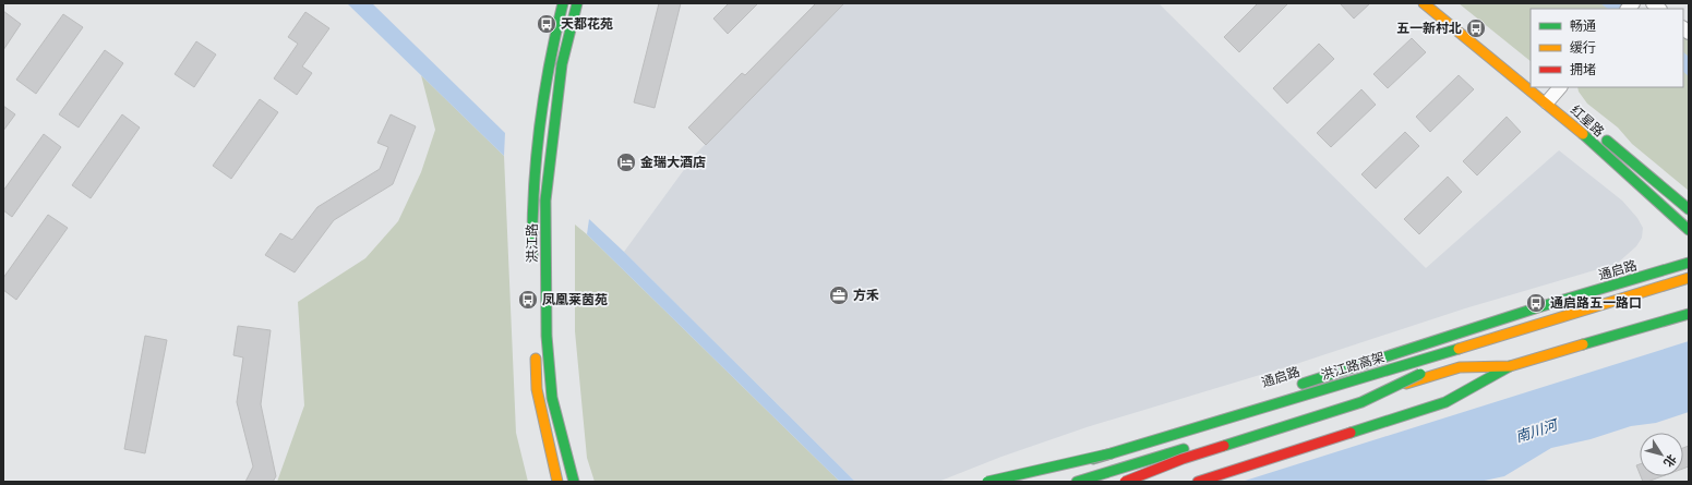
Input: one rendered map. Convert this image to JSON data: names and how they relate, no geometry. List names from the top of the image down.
{
  "streets": {
    "main road": [
      "红星路",
      "洪江路",
      "通启路",
      "洪江路高架"
    ]
  },
  "water": ["南川河"],
  "places": {
    "bus stop": [
      "天都花苑",
      "五一新村北",
      "凤凰莱茵苑",
      "通启路五一路口"
    ],
    "hotel": ["金瑞大酒店"],
    "office": ["方禾"]
  },
  "legend": ["畅通", "缓行", "拥堵"],
  "north": "bottom right"
}
